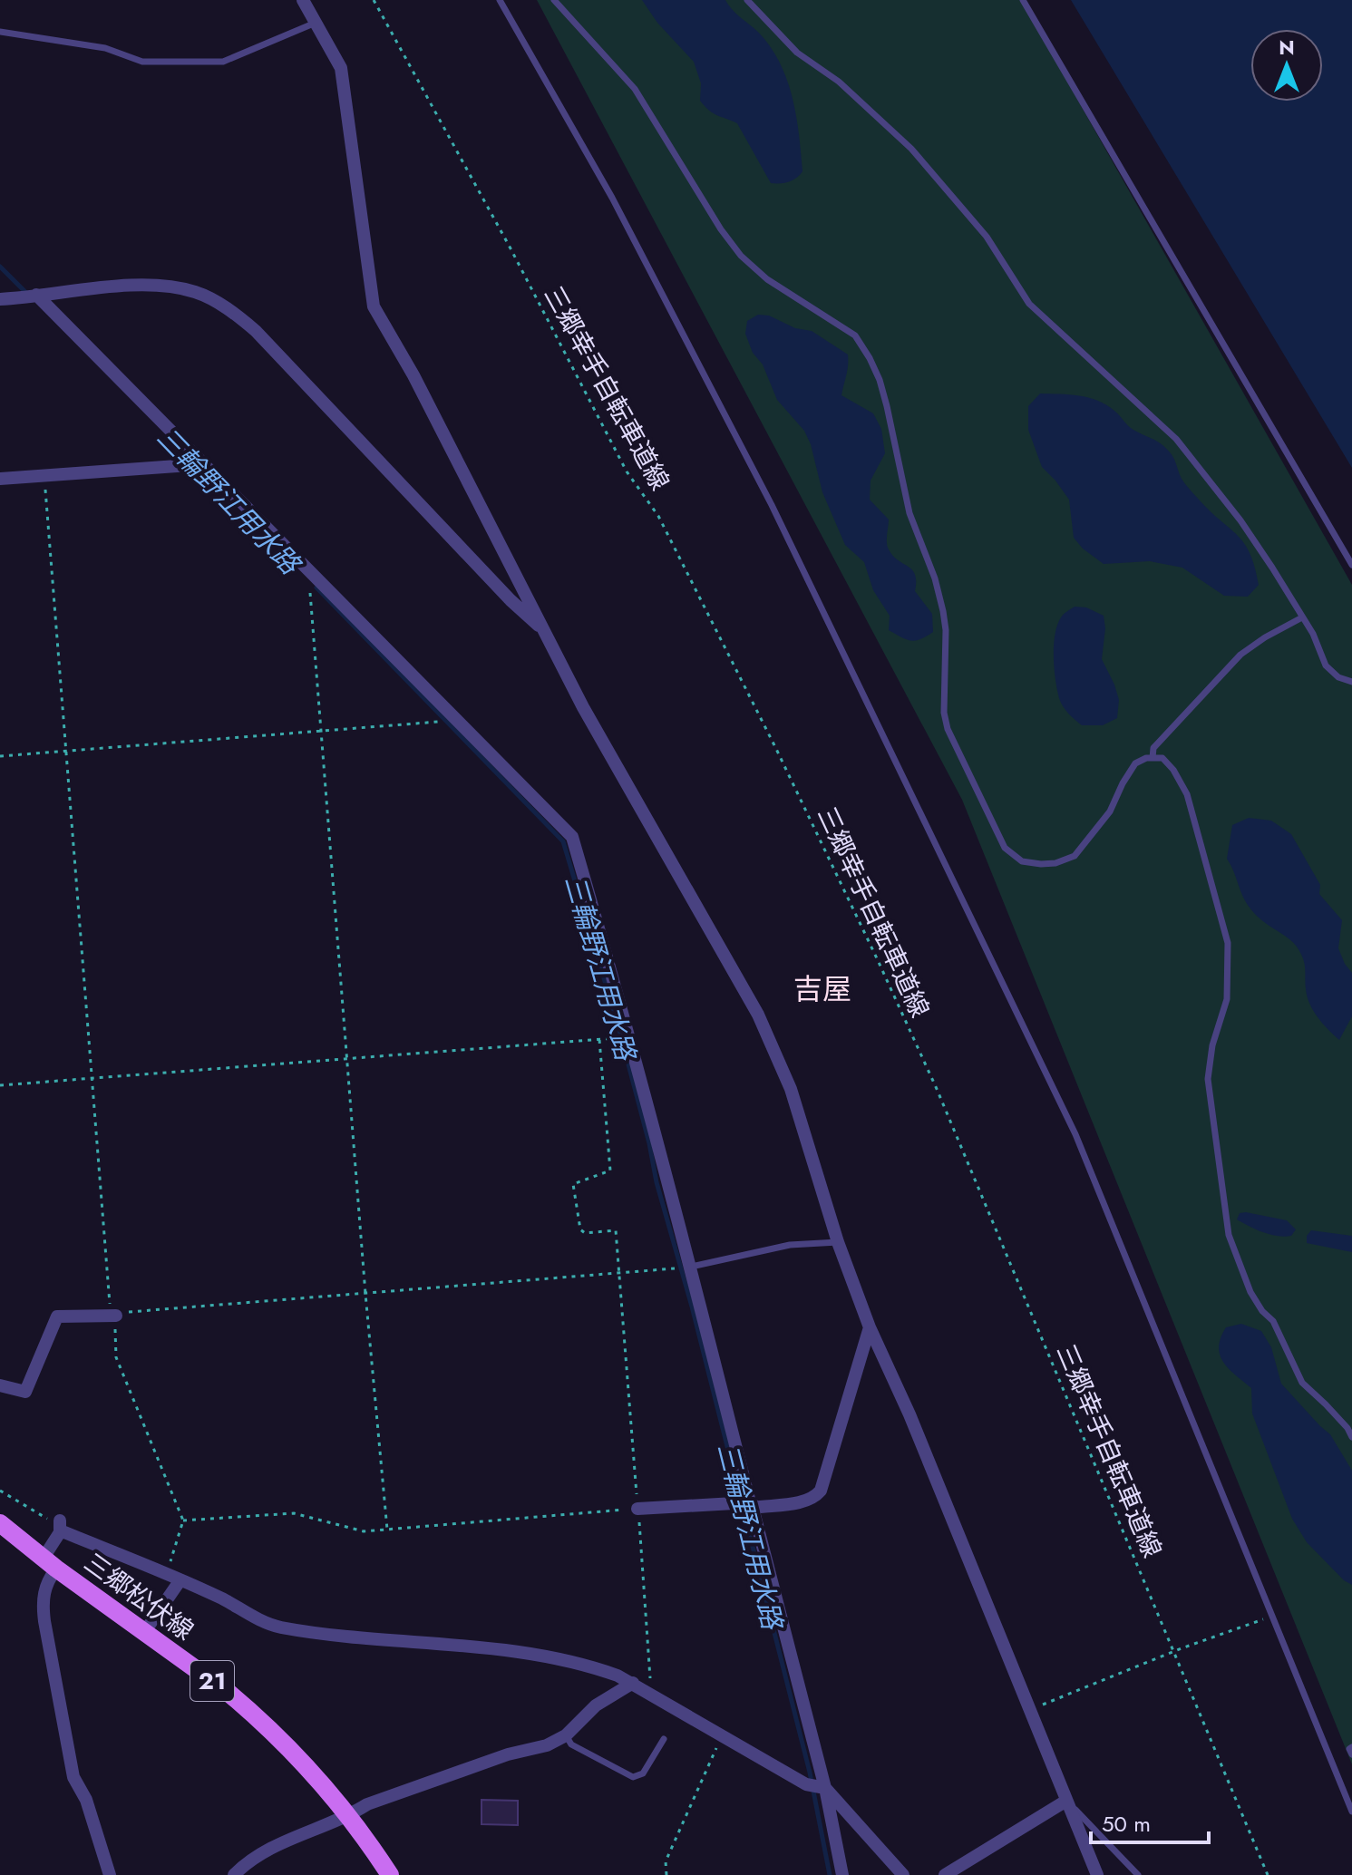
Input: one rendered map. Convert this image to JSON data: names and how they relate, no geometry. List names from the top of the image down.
{
  "streets": {
    "main road": ["三郷松伏線", "21"],
    "path": ["三郷幸手自転車道線"]
  },
  "districts": ["吉屋"],
  "water": ["三輪野江用水路"],
  "scale_bar": "50 m",
  "north": "top"
}
